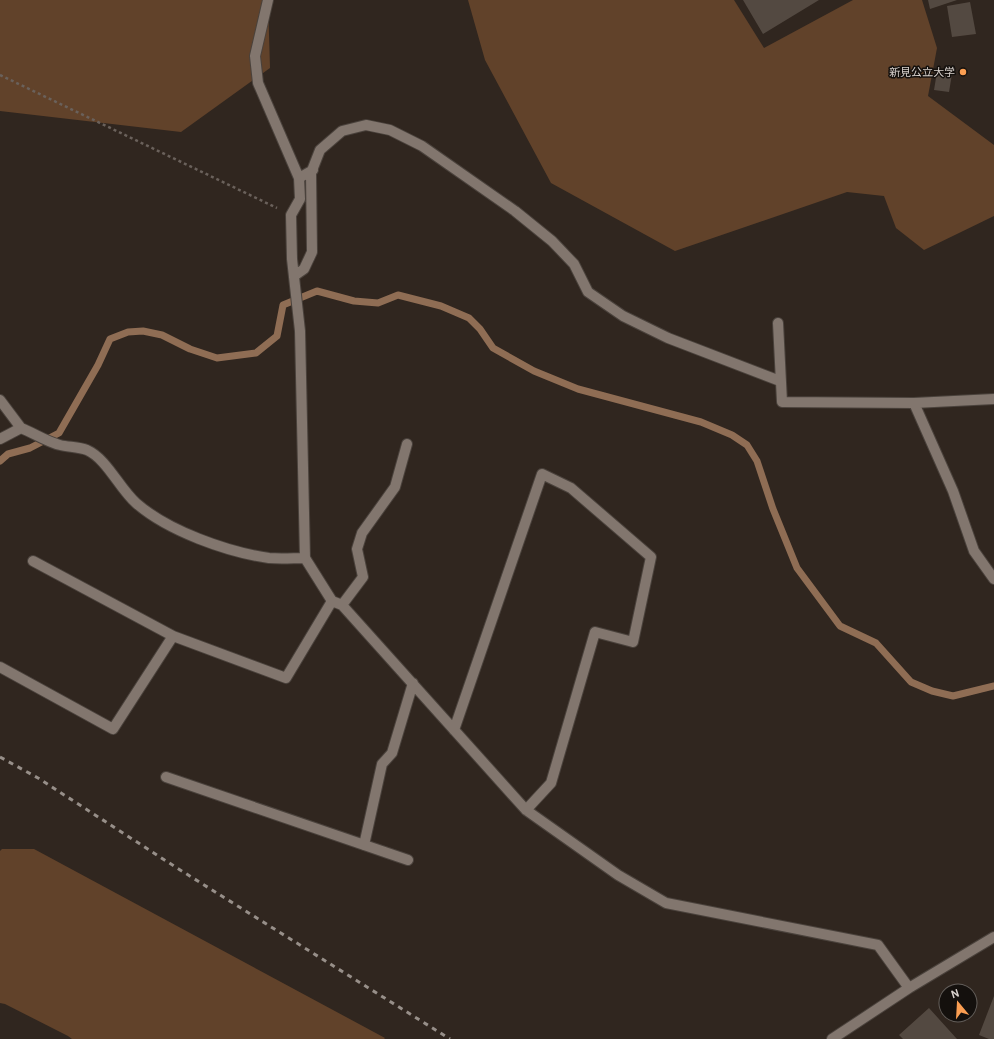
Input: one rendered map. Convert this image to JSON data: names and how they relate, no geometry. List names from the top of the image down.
{
  "places": ["新見公立大学"],
  "north": "top"
}
